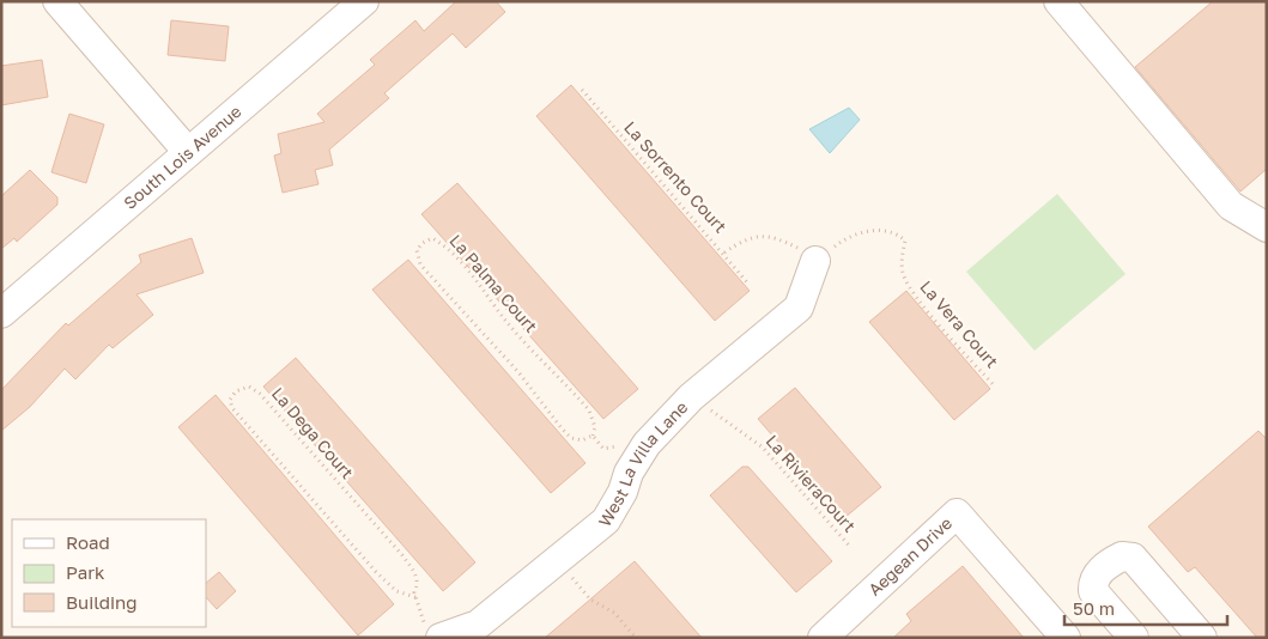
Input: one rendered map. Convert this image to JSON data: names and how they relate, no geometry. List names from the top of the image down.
{
  "streets": {
    "street": ["South Lois Avenue", "West La Villa Lane", "Aegean Drive"],
    "path": [
      "La Sorrento Court",
      "La Palma Court",
      "La Vera Court",
      "La Dega Court",
      "La RivieraCourt"
    ]
  },
  "crossings": [
    ["La Palma Court", "West La Villa Lane"],
    ["La Vera Court", "West La Villa Lane"],
    ["La Dega Court", "West La Villa Lane"],
    ["West La Villa Lane", "La RivieraCourt"]
  ],
  "legend": ["Road", "Park", "Building"],
  "scale_bar": "50 m"
}
